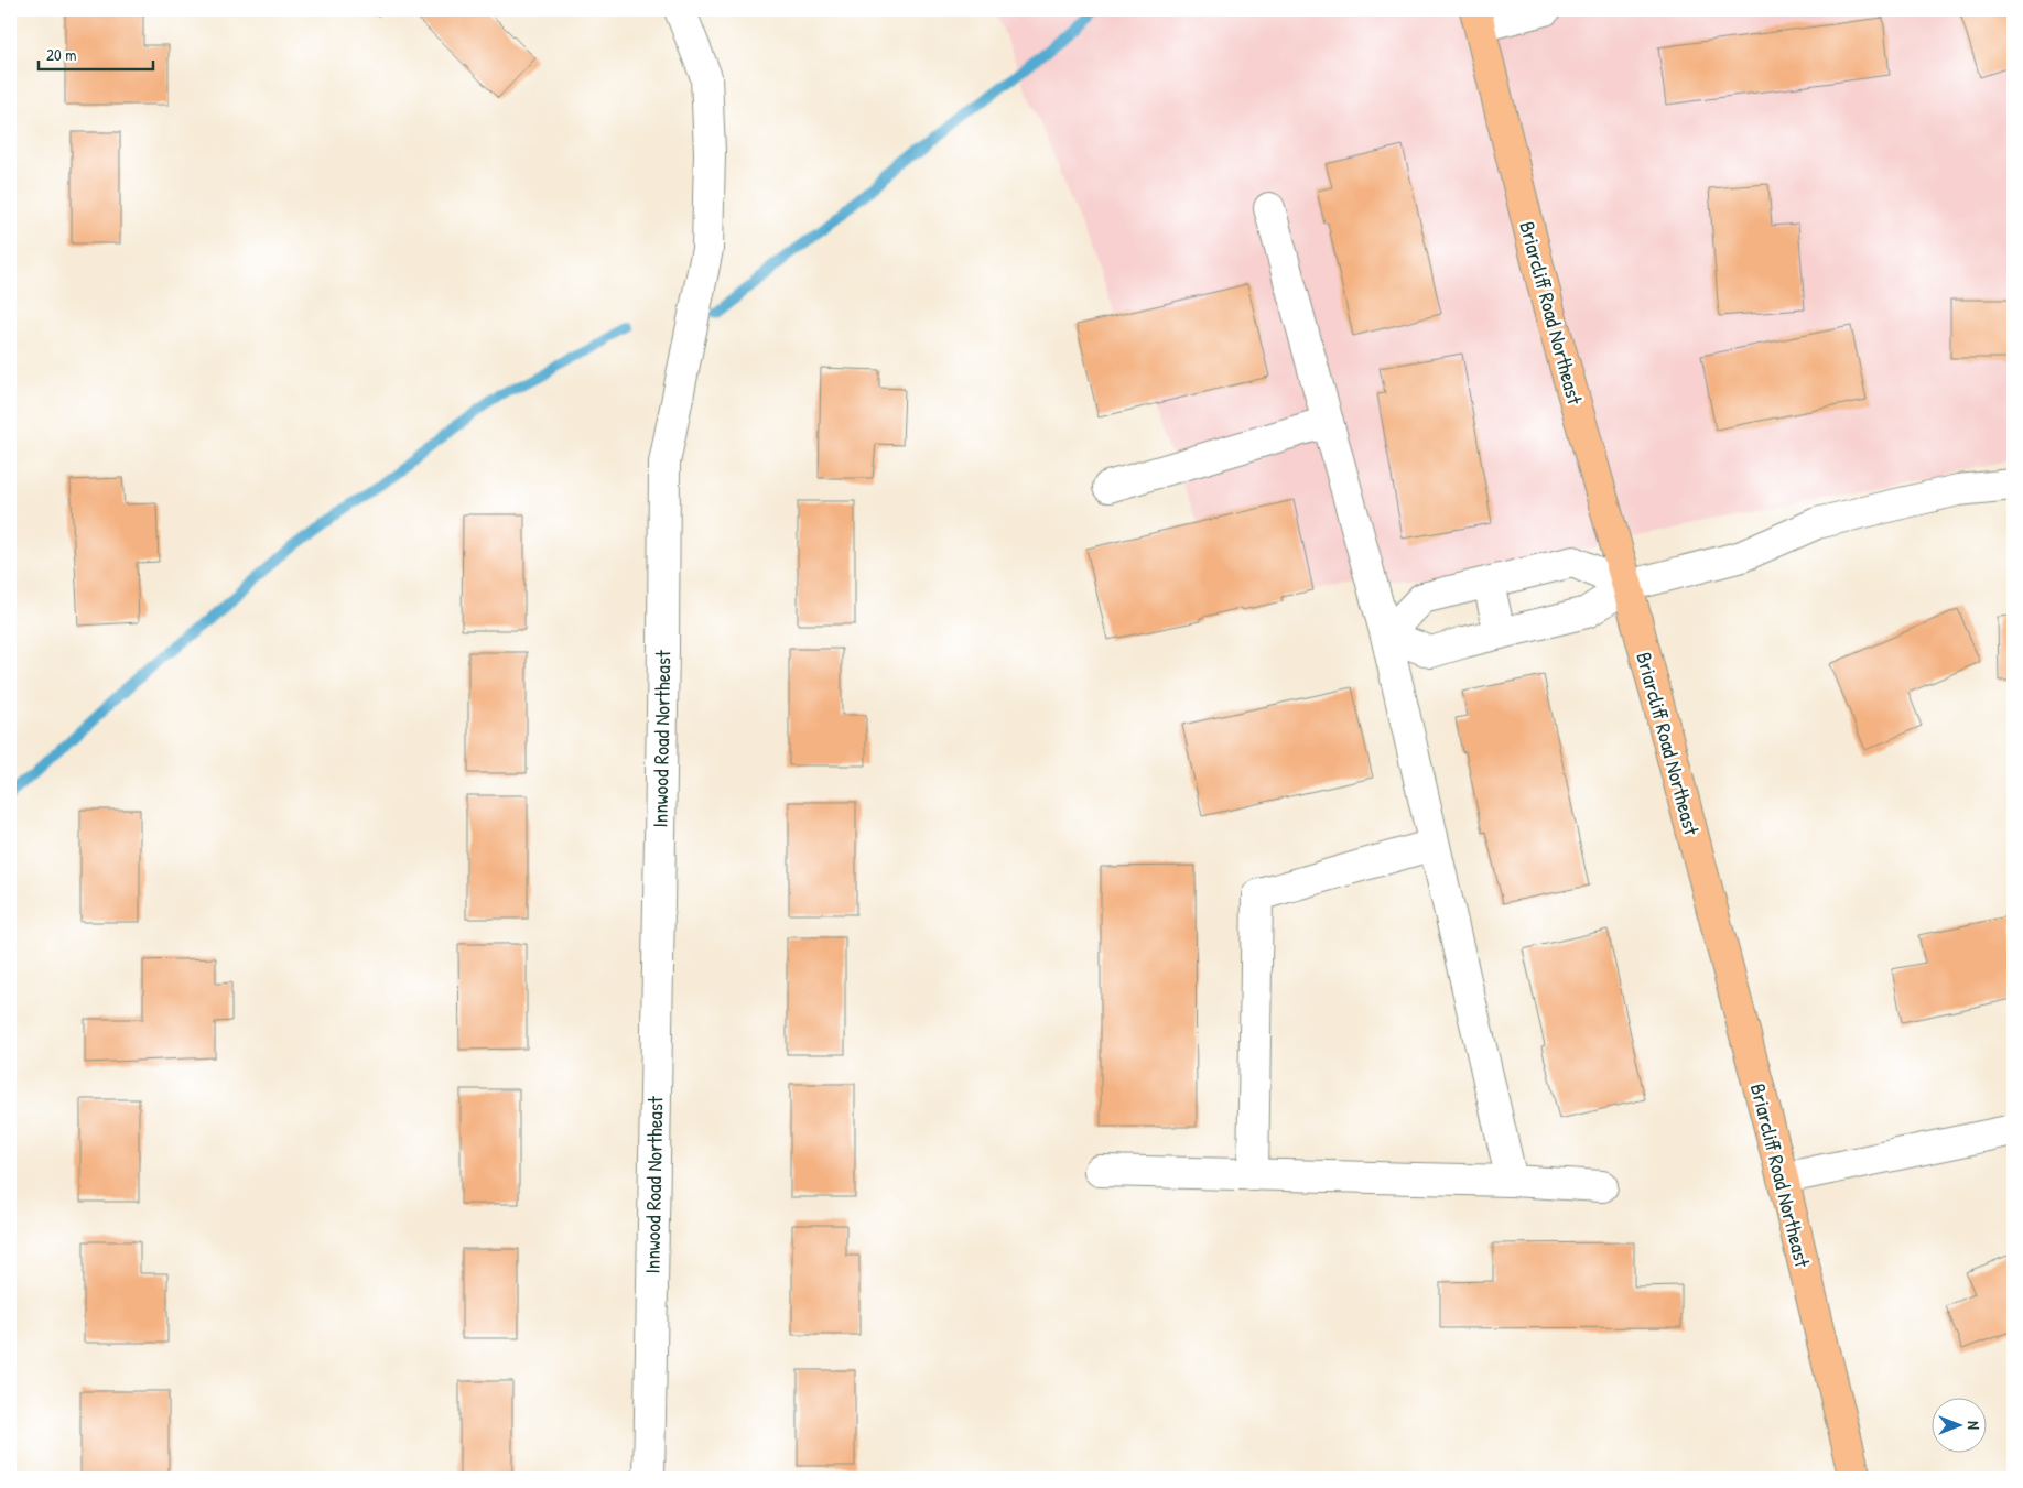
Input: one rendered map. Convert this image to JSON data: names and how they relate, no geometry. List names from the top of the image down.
{
  "streets": {
    "main road": ["Briarcliff Road Northeast"],
    "street": ["Innwood Road Northeast"]
  },
  "scale_bar": "20 m",
  "north": "right"
}
